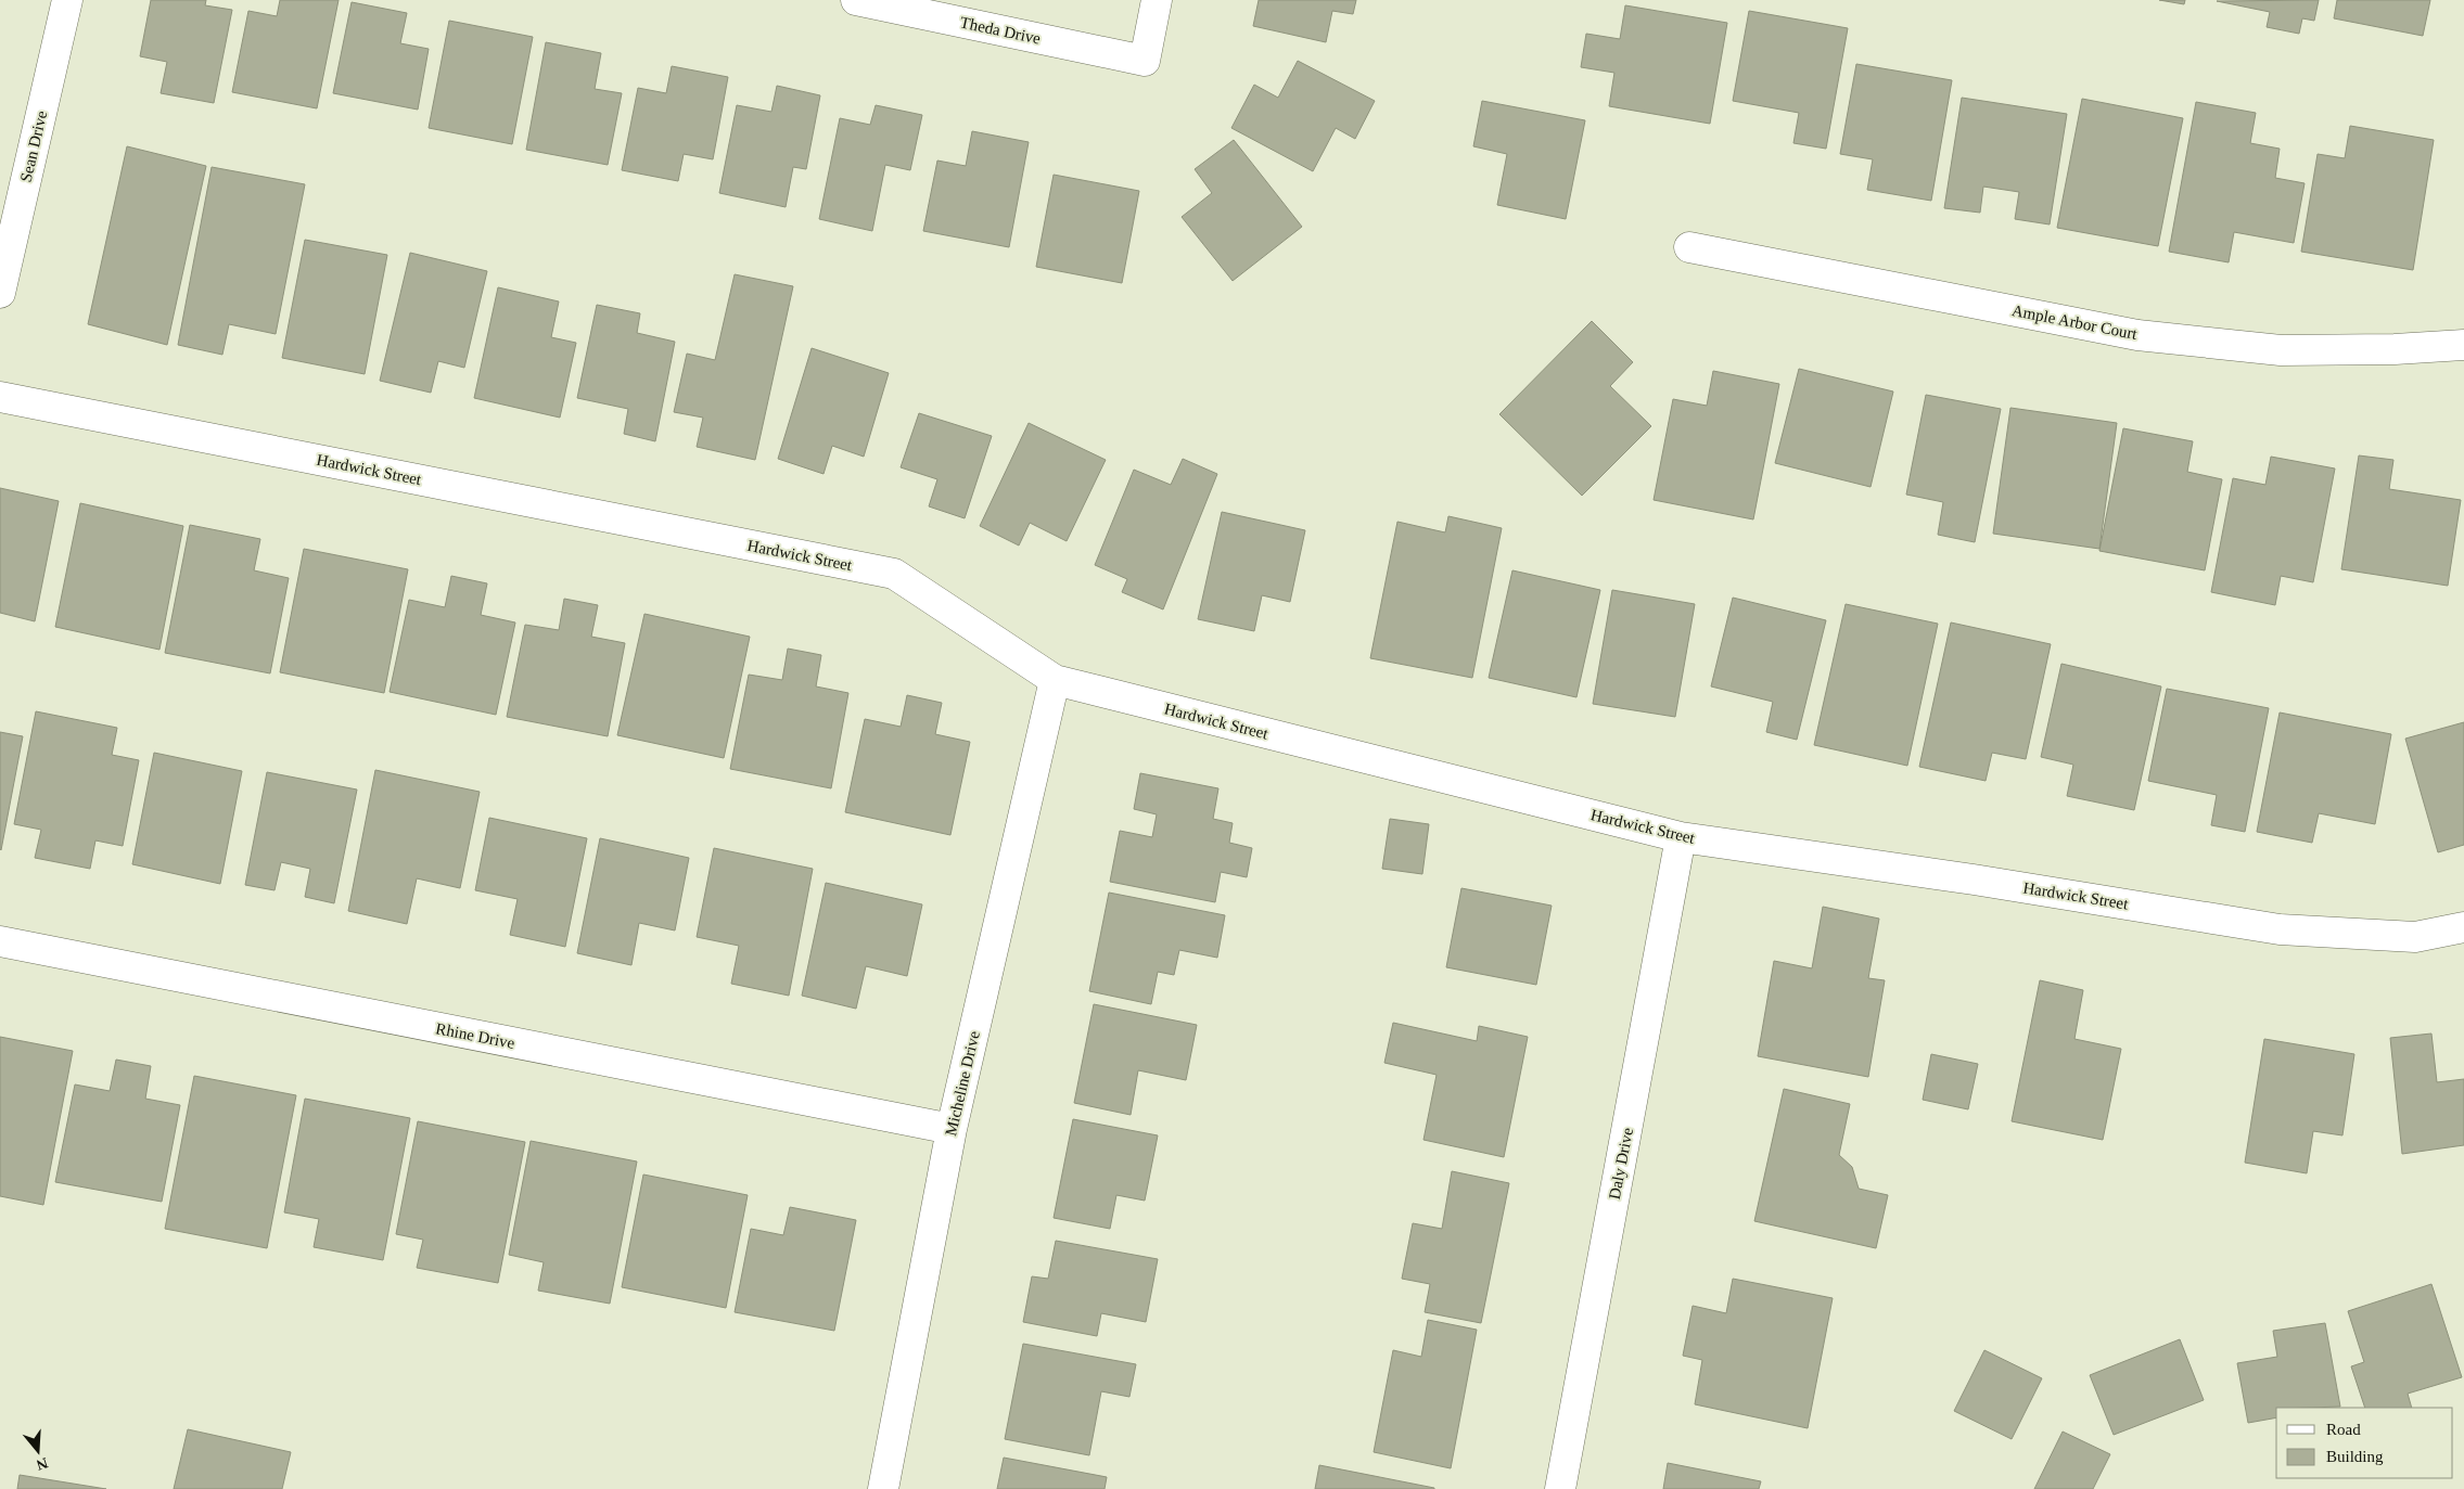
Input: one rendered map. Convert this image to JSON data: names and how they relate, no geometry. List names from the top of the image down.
{
  "streets": {
    "street": [
      "Theda Drive",
      "Sean Drive",
      "Ample Arbor Court",
      "Hardwick Street",
      "Rhine Drive",
      "Micheline Drive",
      "Daly Drive"
    ]
  },
  "crossings": [
    ["Hardwick Street", "Micheline Drive"],
    ["Hardwick Street", "Daly Drive"],
    ["Rhine Drive", "Micheline Drive"]
  ],
  "legend": ["Road", "Building"],
  "north": "bottom"
}
